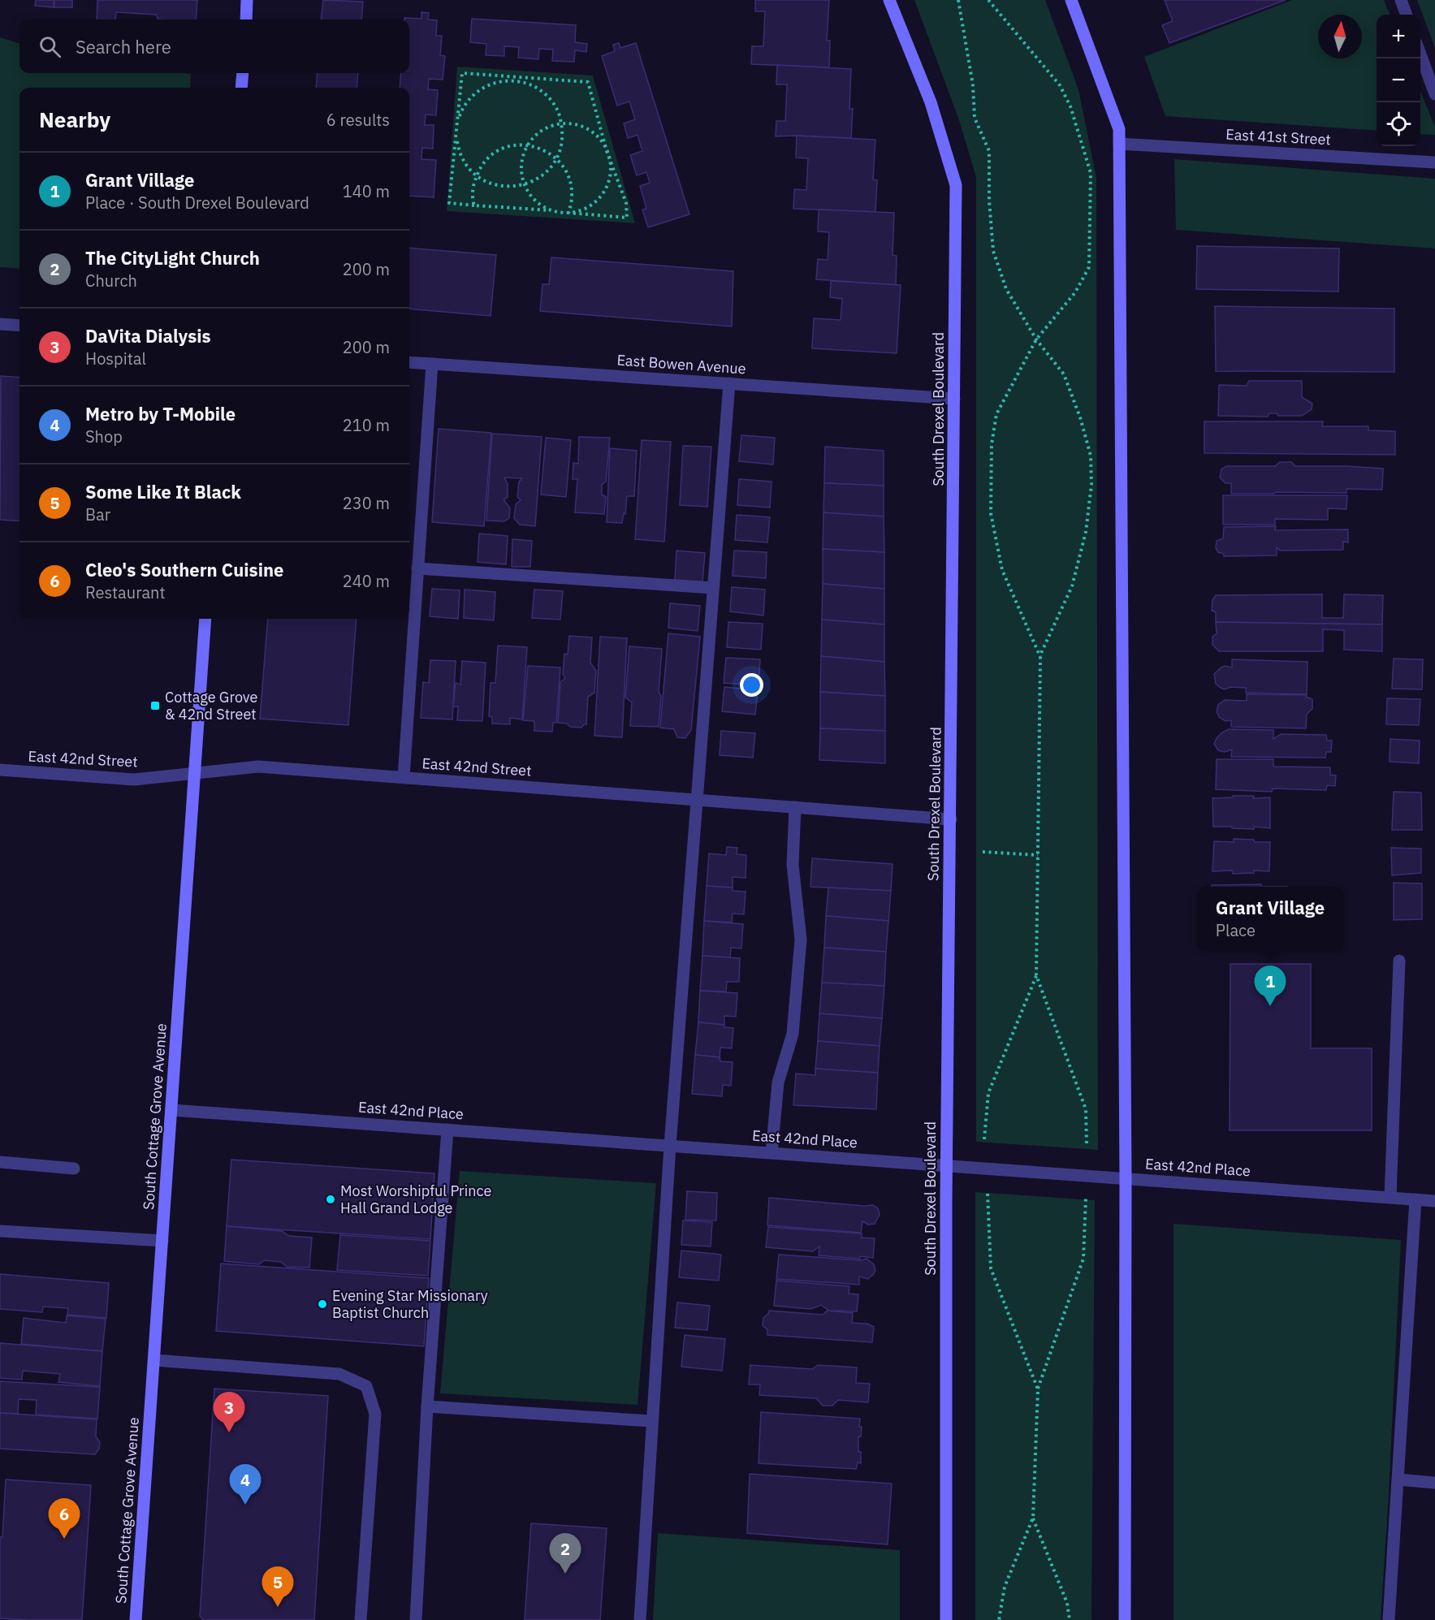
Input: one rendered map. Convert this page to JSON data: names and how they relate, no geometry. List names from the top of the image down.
{
  "streets": {
    "street": [
      "East 41st Street",
      "East Bowen Avenue",
      "South Drexel Boulevard",
      "East 42nd Street",
      "East 42nd Place",
      "South Cottage Grove Avenue"
    ]
  },
  "crossings": [
    ["East Bowen Avenue", "South Drexel Boulevard"],
    ["South Drexel Boulevard", "East 42nd Street"],
    ["South Drexel Boulevard", "East 42nd Place"],
    ["East 42nd Street", "South Cottage Grove Avenue"],
    ["East 42nd Place", "South Cottage Grove Avenue"]
  ],
  "places": {
    "transit": ["Cottage Grove & 42nd Street"],
    "other": ["Most Worshipful Prince Hall Grand Lodge", "Evening Star Missionary Baptist Church"]
  },
  "north": "top",
  "page": {
    "map_buttons": ["+", "−"],
    "search": "Search here",
    "heading": ["Nearby", "6 results"],
    "list": [
      {
        "mark": "1",
        "name": "Grant Village",
        "note": "Place · South Drexel Boulevard",
        "value": "140 m"
      },
      {
        "mark": "2",
        "name": "The CityLight Church",
        "note": "Church",
        "value": "200 m"
      },
      {
        "mark": "3",
        "name": "DaVita Dialysis",
        "note": "Hospital",
        "value": "200 m"
      },
      {
        "mark": "4",
        "name": "Metro by T-Mobile",
        "note": "Shop",
        "value": "210 m"
      },
      {
        "mark": "5",
        "name": "Some Like It Black",
        "note": "Bar",
        "value": "230 m"
      },
      {
        "mark": "6",
        "name": "Cleo's Southern Cuisine",
        "note": "Restaurant",
        "value": "240 m"
      }
    ],
    "popup": ["Grant Village", "Place"],
    "pins": [
      "1",
      "3",
      "4",
      "6",
      "2",
      "5"
    ]
  }
}
